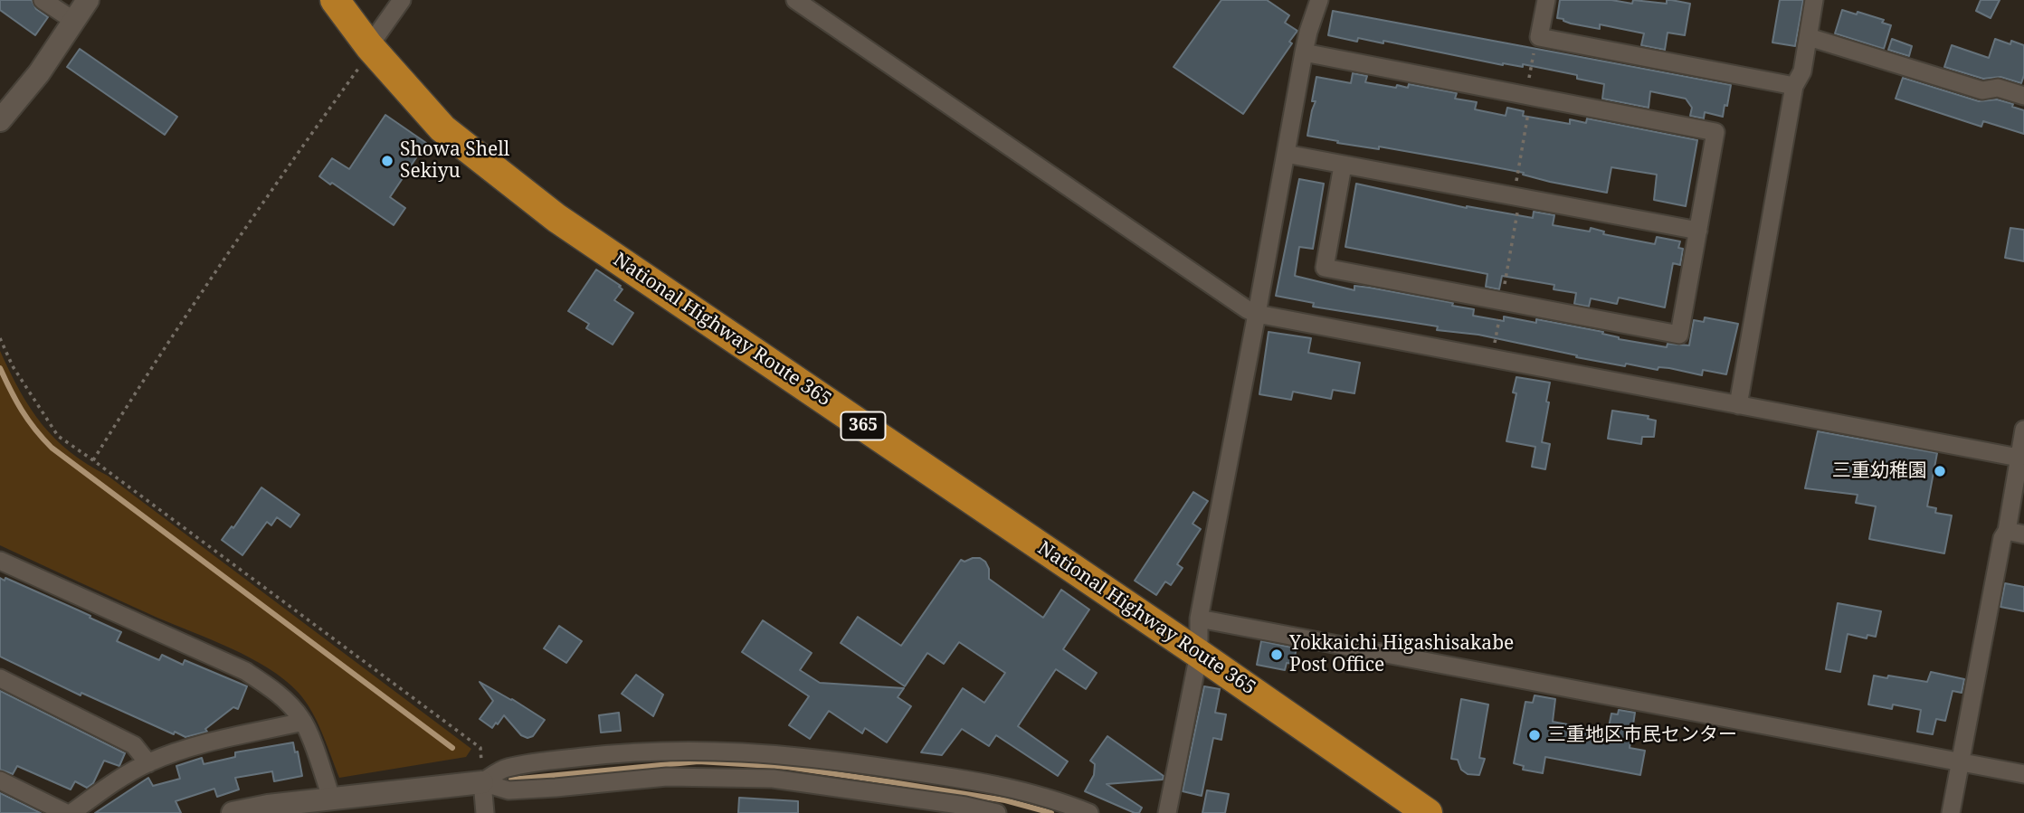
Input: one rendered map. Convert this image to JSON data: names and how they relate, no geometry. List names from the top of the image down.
{
  "streets": {
    "highway": ["National Highway Route 365", "365"]
  },
  "places": [
    "Showa Shell Sekiyu",
    "三重幼稚園",
    "Yokkaichi Higashisakabe Post Office",
    "三重地区市民センター"
  ]
}
